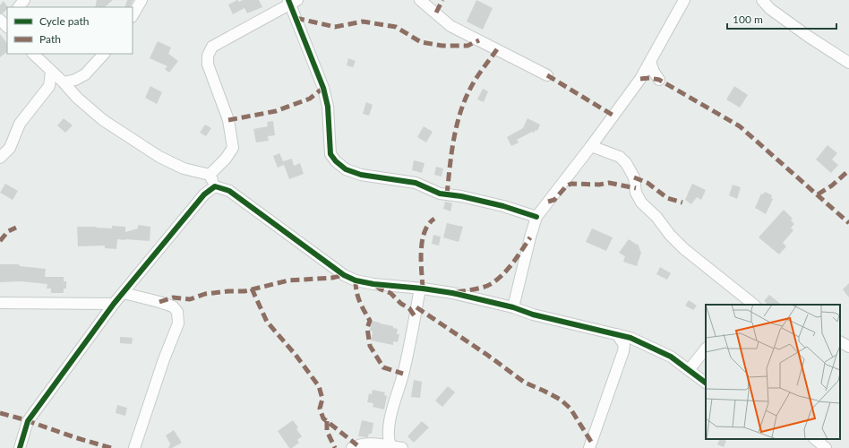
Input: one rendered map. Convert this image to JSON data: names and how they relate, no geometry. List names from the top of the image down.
{
  "legend": ["Cycle path", "Path"],
  "scale_bar": "100 m"
}
